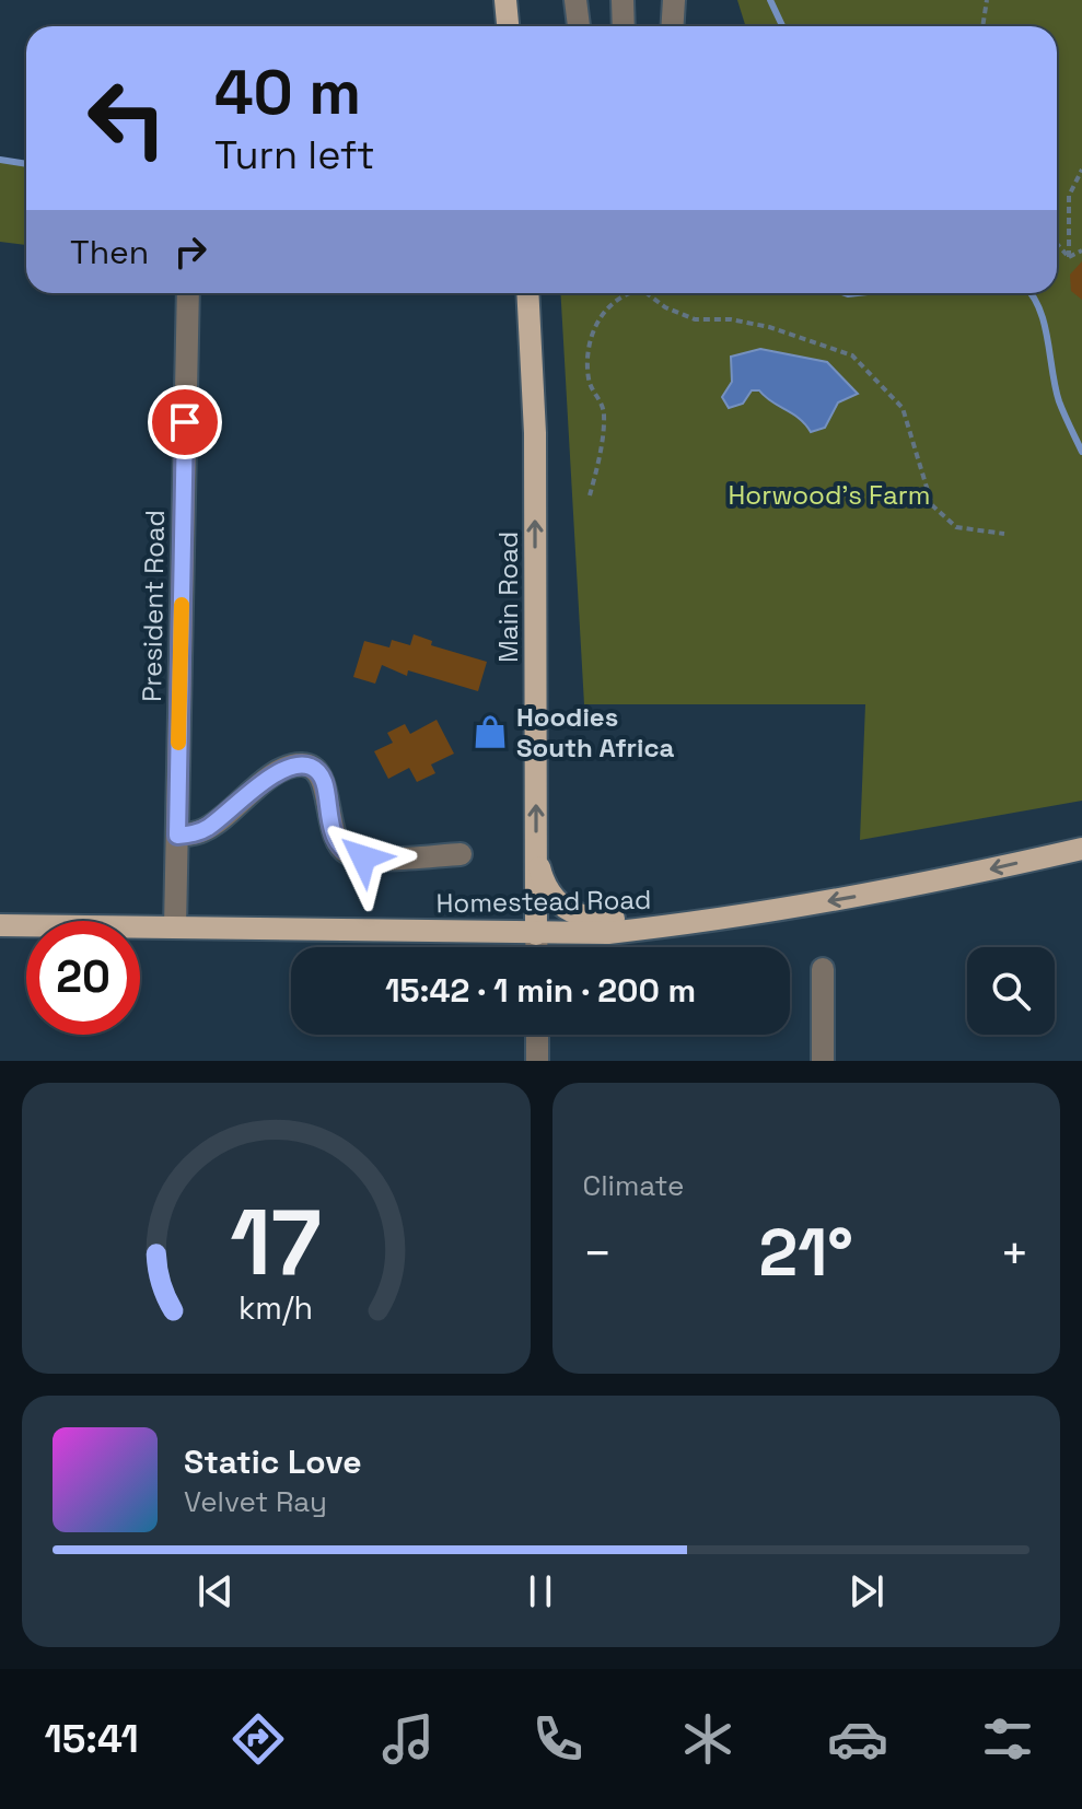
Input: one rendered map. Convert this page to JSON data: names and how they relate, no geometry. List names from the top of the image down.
{
  "streets": {
    "main road": ["Main Road", "Homestead Road"],
    "street": ["President Road"]
  },
  "crossings": [
    ["Main Road", "Homestead Road"],
    ["President Road", "Homestead Road"]
  ],
  "one_way": ["Main Road", "Homestead Road"],
  "parks": ["Horwood's Farm"],
  "places": {
    "shop": ["Hoodies South Africa"]
  },
  "page": {
    "turn": ["40 m", "Turn left"],
    "then": "Then",
    "limit": "20",
    "trip": "15:42 · 1 min · 200 m",
    "tile": "Climate",
    "heat": ["−", "21°", "+"],
    "song": ["Static Love", "Velvet Ray"],
    "tabs": "15:41",
    "gauge": ["17", "km/h"]
  }
}
